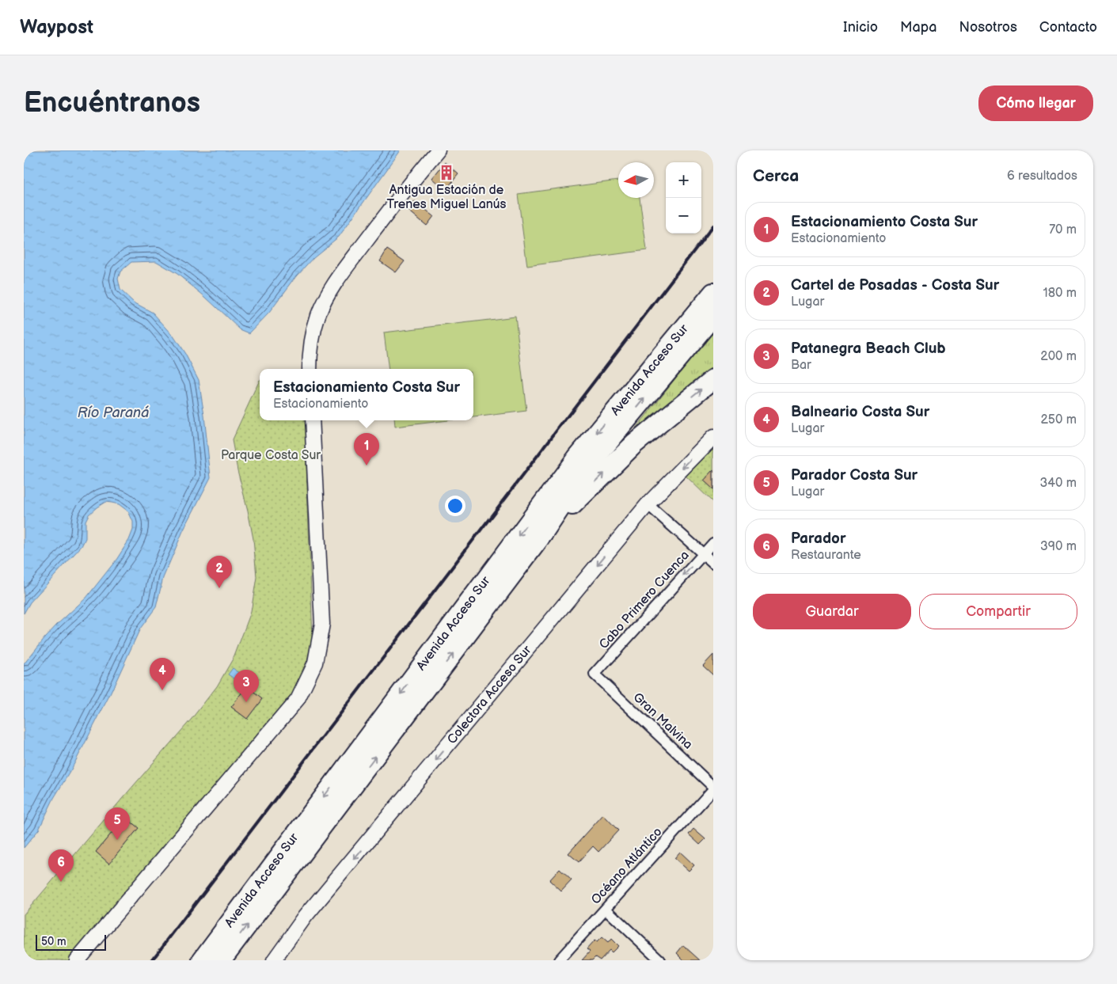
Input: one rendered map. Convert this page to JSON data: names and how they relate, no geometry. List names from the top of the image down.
{
  "streets": {
    "highway": ["Avenida Acceso Sur"],
    "main road": ["Colectora Acceso Sur"],
    "street": ["Cabo Primero Cuenca", "Gran Malvina", "Océano Atlántico"]
  },
  "crossings": [
    ["Cabo Primero Cuenca", "Gran Malvina"],
    ["Gran Malvina", "Océano Atlántico"]
  ],
  "one_way": ["Cabo Primero Cuenca", "Colectora Acceso Sur"],
  "water": ["Río Paraná"],
  "parks": ["Parque Costa Sur"],
  "places": {
    "building": ["Antigua Estación de Trenes Miguel Lanús"]
  },
  "scale_bar": "50 m",
  "north": "left",
  "page": {
    "header": "Waypost",
    "nav": [
      "Inicio",
      "Mapa",
      "Nosotros",
      "Contacto"
    ],
    "buttons": [
      "Cómo llegar",
      ["Guardar", "Compartir"]
    ],
    "title": "Encuéntranos",
    "heading": ["Cerca", "6 resultados"],
    "map_buttons": ["+", "−"],
    "list": [
      {
        "mark": "1",
        "name": "Estacionamiento Costa Sur",
        "note": "Estacionamiento",
        "value": "70 m"
      },
      {
        "mark": "2",
        "name": "Cartel de Posadas - Costa Sur",
        "note": "Lugar",
        "value": "180 m"
      },
      {
        "mark": "3",
        "name": "Patanegra Beach Club",
        "note": "Bar",
        "value": "200 m"
      },
      {
        "mark": "4",
        "name": "Balneario Costa Sur",
        "note": "Lugar",
        "value": "250 m"
      },
      {
        "mark": "5",
        "name": "Parador Costa Sur",
        "note": "Lugar",
        "value": "340 m"
      },
      {
        "mark": "6",
        "name": "Parador",
        "note": "Restaurante",
        "value": "390 m"
      }
    ],
    "popup": ["Estacionamiento Costa Sur", "Estacionamiento"],
    "pins": [
      "1",
      "2",
      "4",
      "3",
      "5",
      "6"
    ],
    "scale": "50 m"
  }
}
